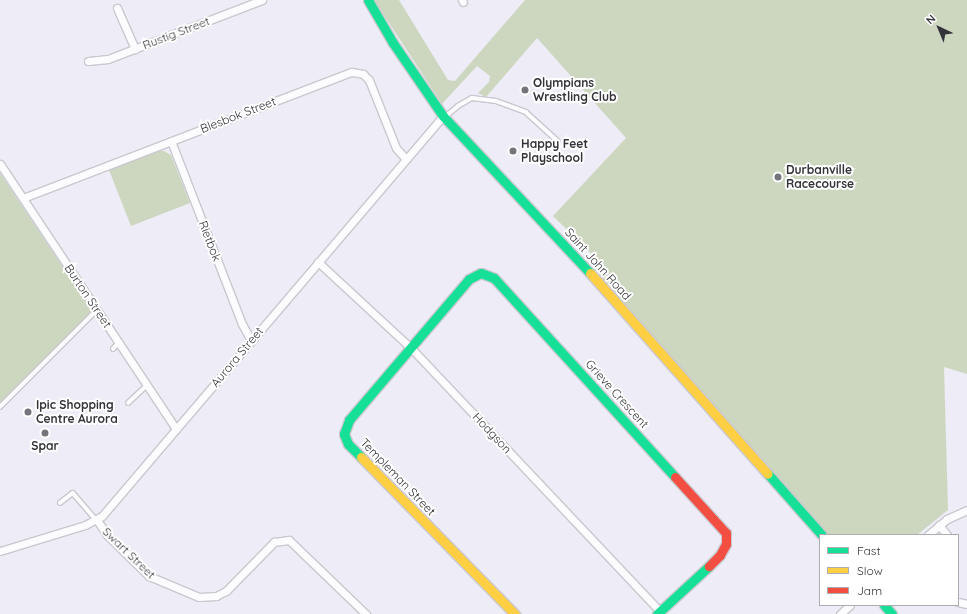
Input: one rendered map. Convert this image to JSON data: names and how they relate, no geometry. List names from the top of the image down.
{
  "streets": {
    "street": [
      "Rustig Street",
      "Blesbok Street",
      "Rietbok",
      "Saint John Road",
      "Burton Street",
      "Aurora Street",
      "Grieve Crescent",
      "Hodgson",
      "Templeman Street",
      "Swart Street"
    ]
  },
  "crossings": [
    ["Blesbok Street", "Rietbok"],
    ["Blesbok Street", "Burton Street"],
    ["Blesbok Street", "Aurora Street"],
    ["Rietbok", "Aurora Street"],
    ["Saint John Road", "Aurora Street"],
    ["Burton Street", "Aurora Street"],
    ["Aurora Street", "Hodgson"],
    ["Aurora Street", "Swart Street"],
    ["Grieve Crescent", "Hodgson"],
    ["Grieve Crescent", "Templeman Street"],
    ["Hodgson", "Templeman Street"]
  ],
  "places": [
    "Olympians Wrestling Club",
    "Happy Feet Playschool",
    "Durbanville Racecourse",
    "Ipic Shopping Centre Aurora",
    "Spar"
  ],
  "legend": ["Fast", "Slow", "Jam"],
  "north": "top left"
}
